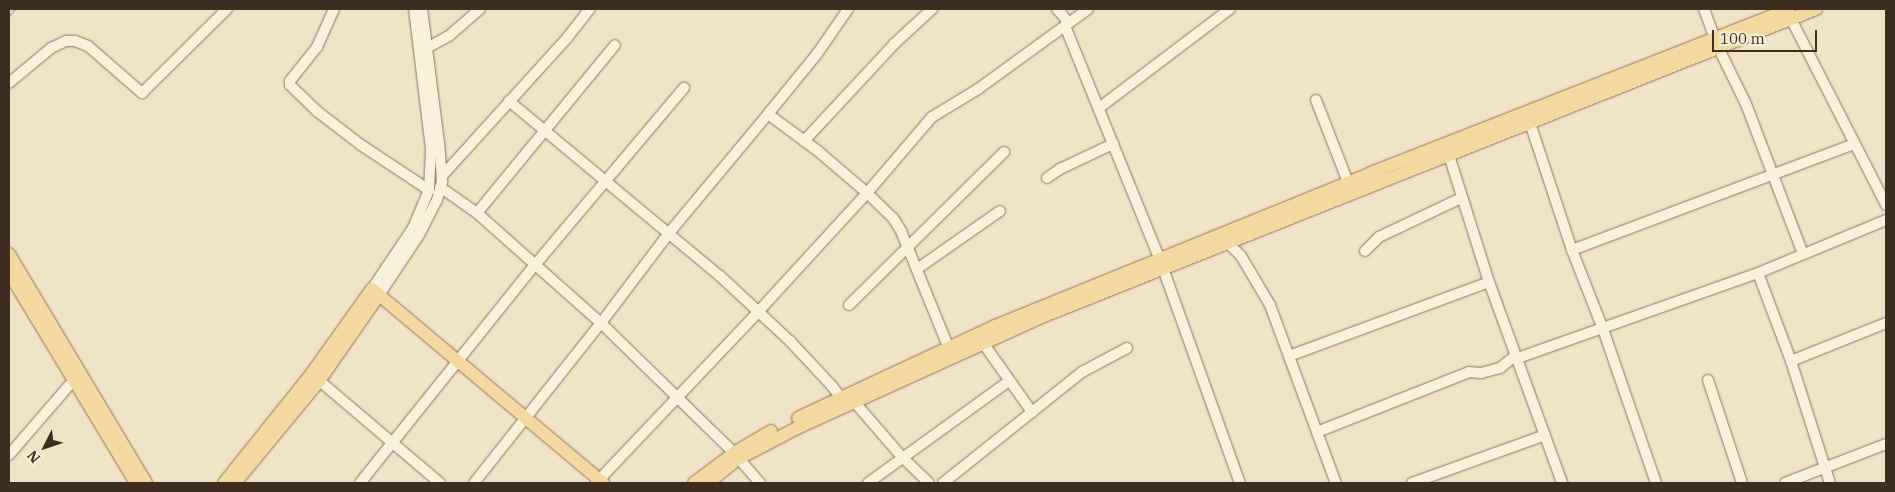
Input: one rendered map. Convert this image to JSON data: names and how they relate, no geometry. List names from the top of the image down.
{
  "scale_bar": "100 m",
  "north": "bottom left"
}
